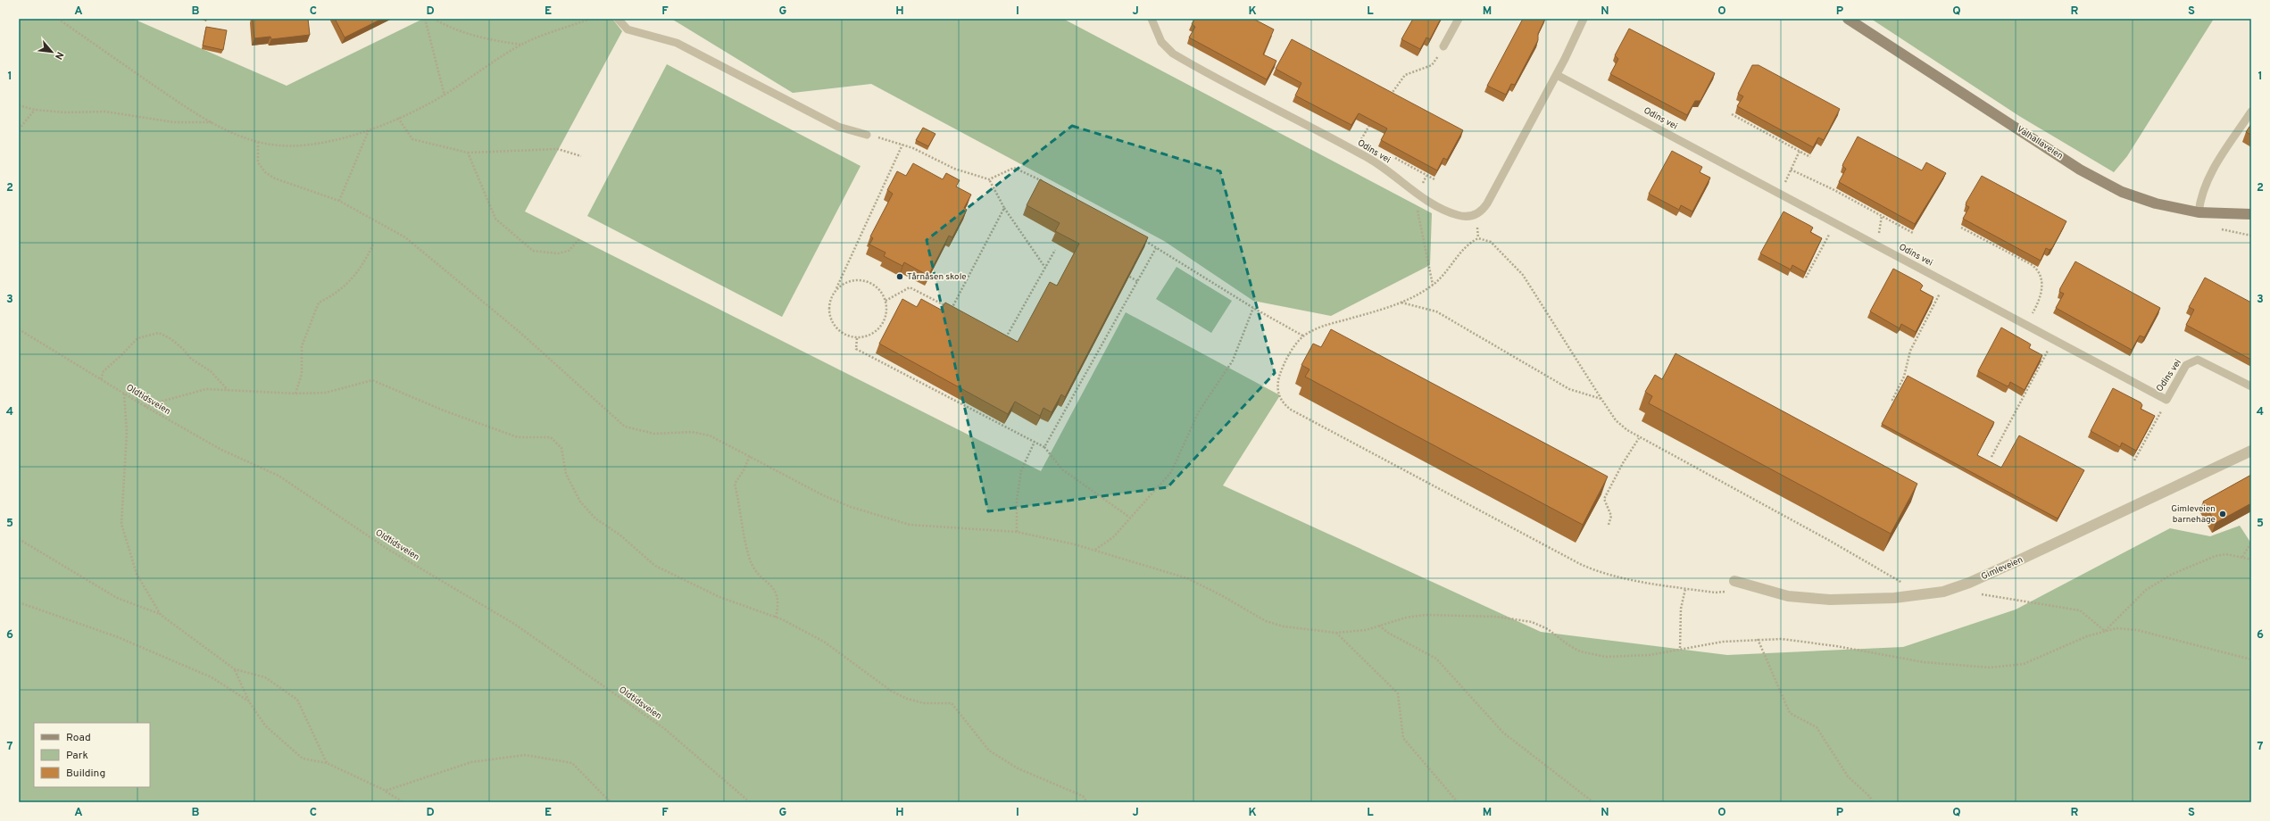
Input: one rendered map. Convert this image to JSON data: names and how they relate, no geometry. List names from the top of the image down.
{
  "streets": {
    "street": ["Valhallaveien", "Gimleveien"],
    "lane": ["Odins vei"],
    "path": ["Oldtidsveien"]
  },
  "places": ["Tårnåsen skole", "Gimleveien barnehage"],
  "legend": ["Road", "Park", "Building"],
  "north": "bottom right",
  "grid": {
    "columns": [
      "A",
      "B",
      "C",
      "D",
      "E",
      "F",
      "G",
      "H",
      "I",
      "J",
      "K",
      "L",
      "M",
      "N",
      "O",
      "P",
      "Q",
      "R",
      "S"
    ],
    "rows": [
      "1",
      "2",
      "3",
      "4",
      "5",
      "6",
      "7"
    ]
  }
}
